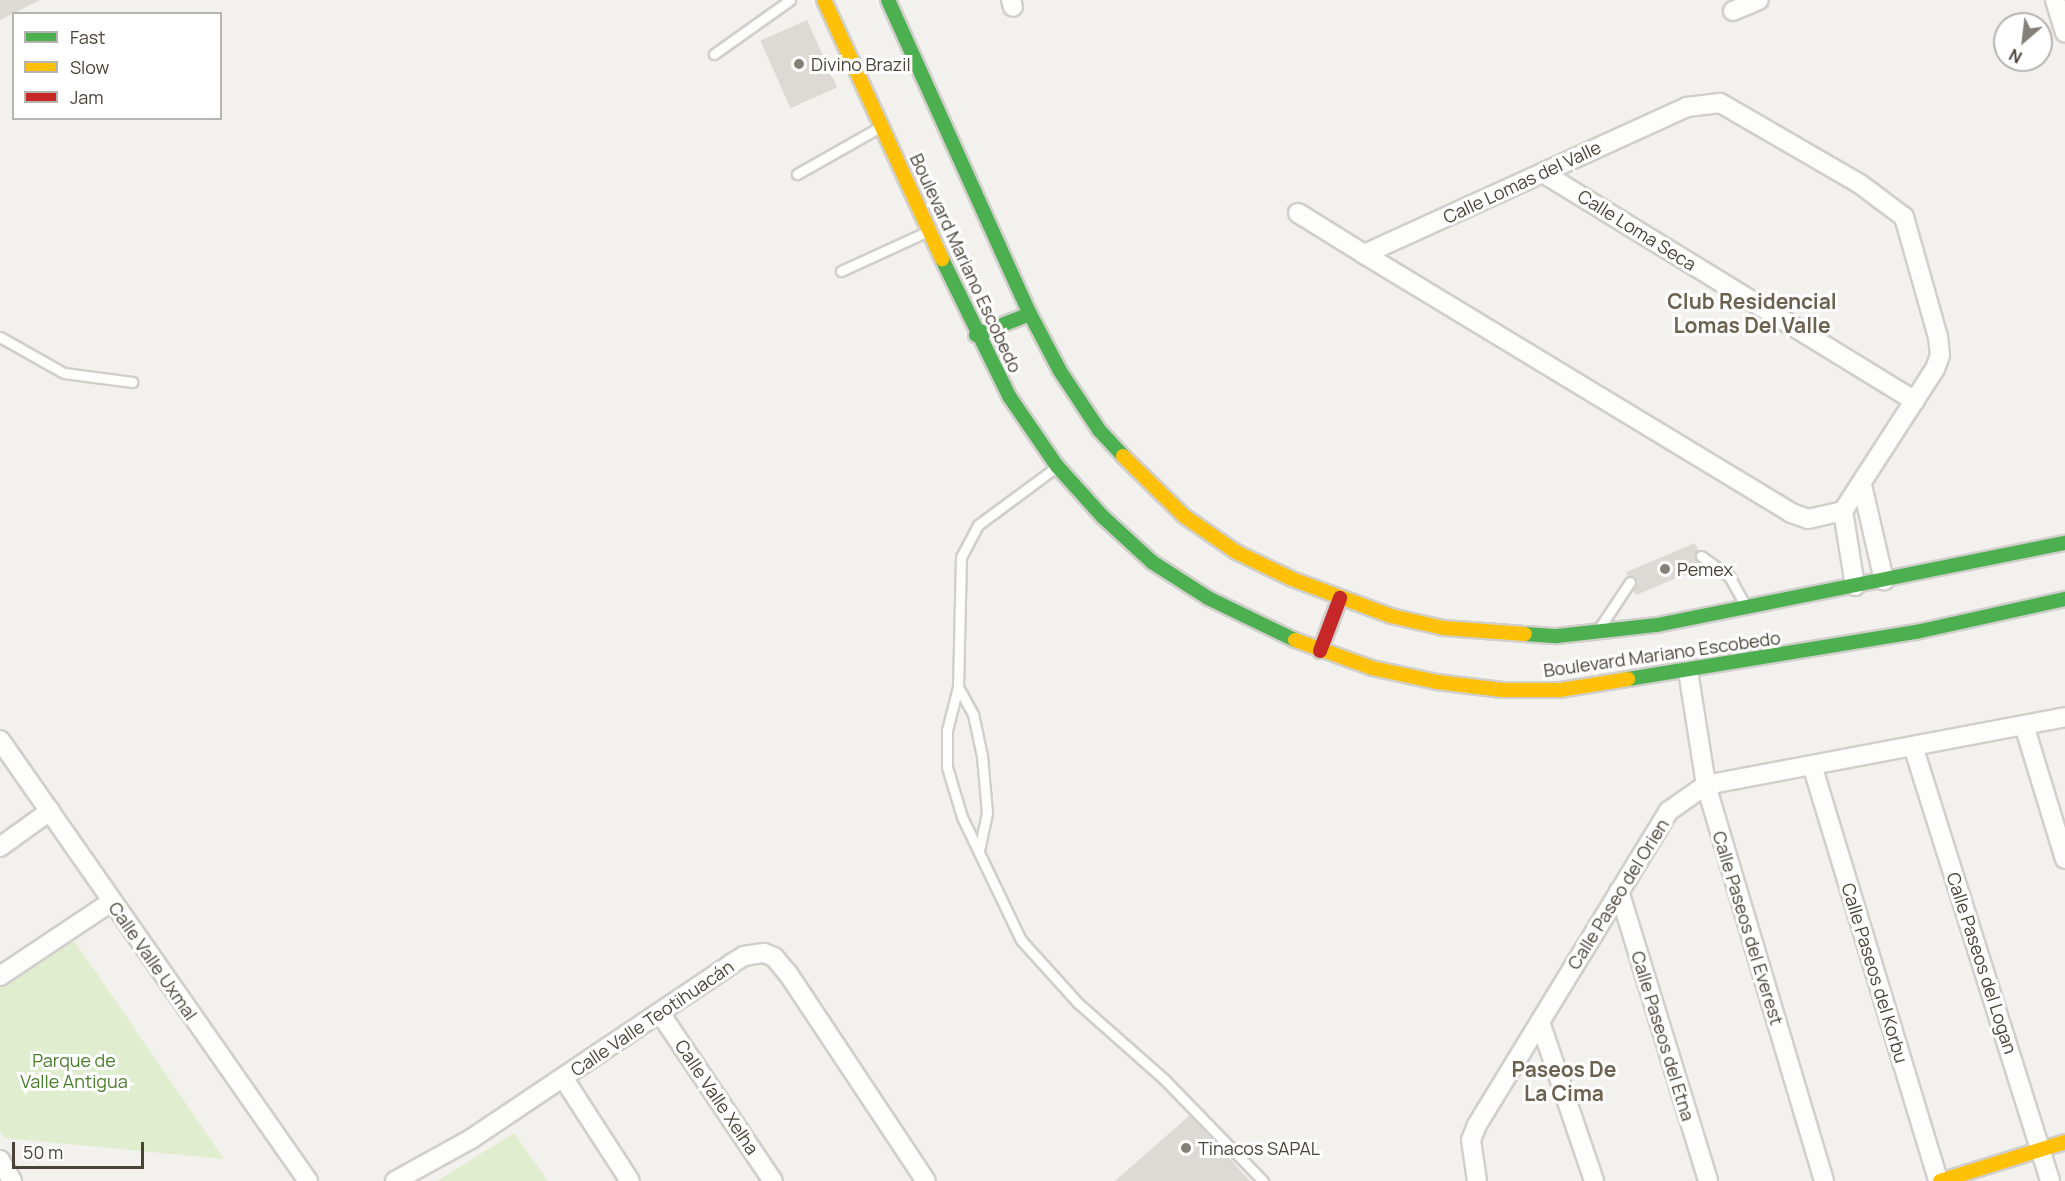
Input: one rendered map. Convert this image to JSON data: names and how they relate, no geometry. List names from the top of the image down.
{
  "streets": {
    "street": [
      "Calle Lomas del Valle",
      "Calle Loma Seca",
      "Boulevard Mariano Escobedo",
      "Calle Paseo del Orien",
      "Calle Paseos del Everest",
      "Calle Valle Uxmal",
      "Calle Paseos del Logan",
      "Calle Paseos del Korbu",
      "Calle Valle Teotihuacán",
      "Calle Paseos del Etna",
      "Calle Valle Xelha"
    ]
  },
  "crossings": [
    ["Calle Lomas del Valle", "Calle Loma Seca"],
    ["Boulevard Mariano Escobedo", "Calle Paseos del Everest"],
    ["Calle Paseo del Orien", "Calle Paseos del Everest"],
    ["Calle Paseo del Orien", "Calle Paseos del Logan"],
    ["Calle Paseo del Orien", "Calle Paseos del Korbu"],
    ["Calle Paseo del Orien", "Calle Paseos del Etna"],
    ["Calle Valle Teotihuacán", "Calle Valle Xelha"]
  ],
  "districts": ["Club Residencial Lomas Del Valle", "Paseos De La Cima"],
  "parks": ["Parque de Valle Antigua"],
  "places": ["Divino Brazil", "Pemex", "Tinacos SAPAL"],
  "legend": ["Fast", "Slow", "Jam"],
  "scale_bar": "50 m",
  "north": "bottom left"
}
